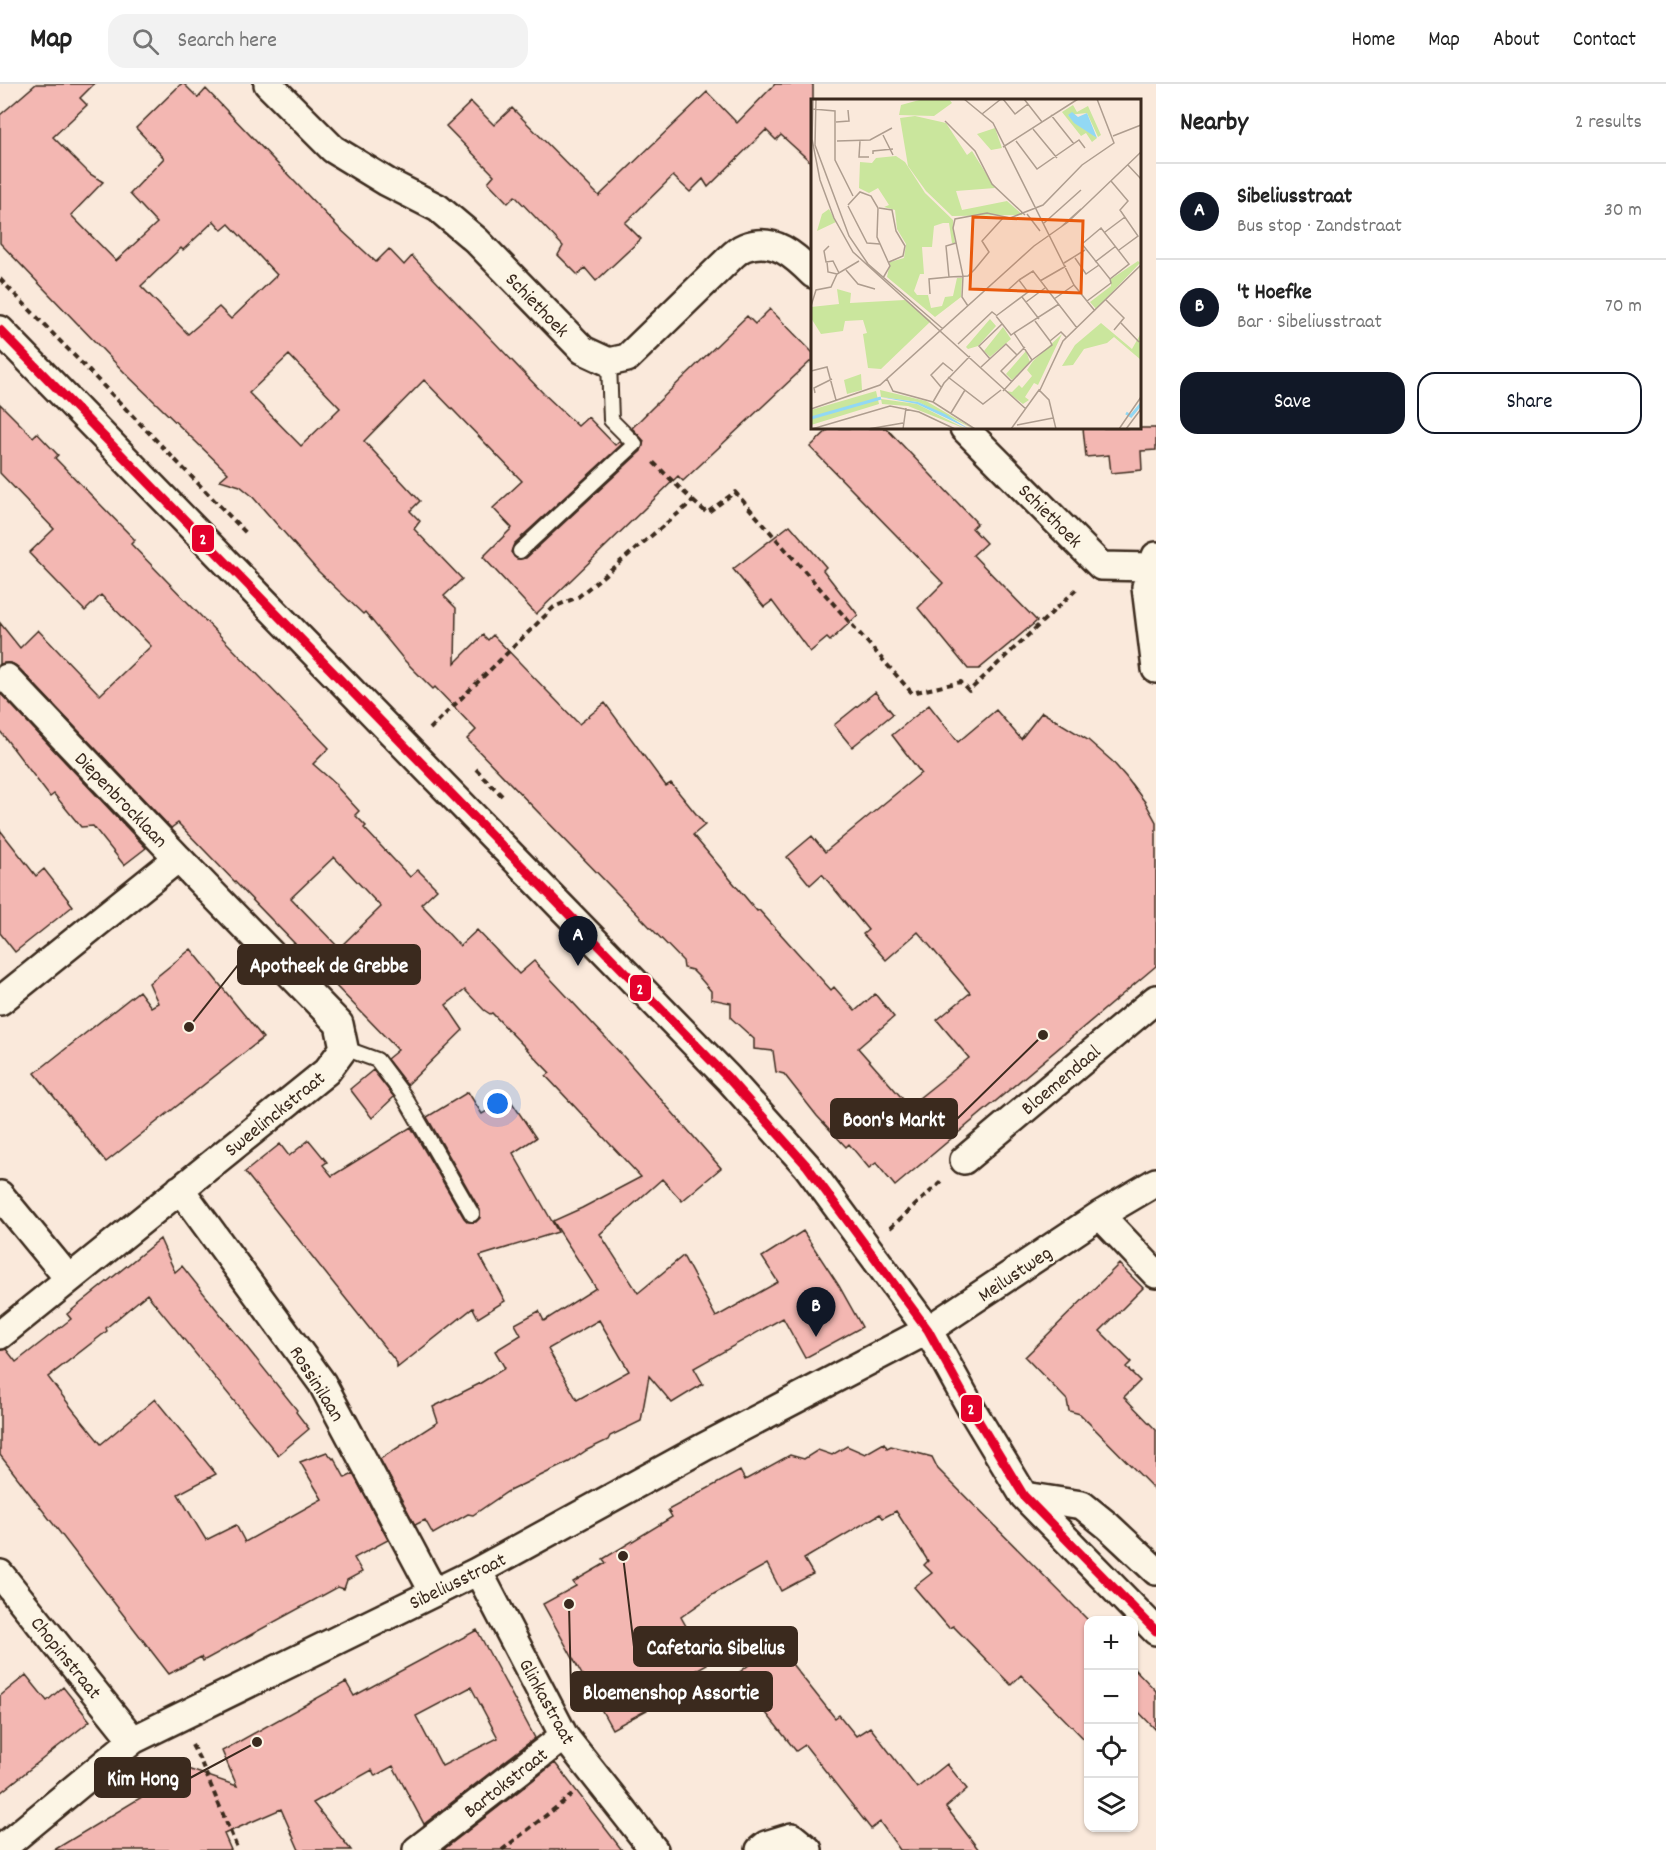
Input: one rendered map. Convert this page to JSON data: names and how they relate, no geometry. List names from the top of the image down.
{
  "streets": {
    "street": [
      "Schiethoek",
      "Diepenbrocklaan",
      "Bloemendaal",
      "Sweelinckstraat",
      "Meilustweg",
      "Rossinilaan",
      "Sibeliusstraat",
      "Chopinstraat",
      "Glinkastraat",
      "Bartokstraat"
    ]
  },
  "crossings": [
    ["Sweelinckstraat", "Rossinilaan"],
    ["Meilustweg", "Sibeliusstraat"],
    ["Rossinilaan", "Sibeliusstraat"],
    ["Sibeliusstraat", "Chopinstraat"],
    ["Sibeliusstraat", "Glinkastraat"],
    ["Glinkastraat", "Bartokstraat"]
  ],
  "places": [
    "Apotheek de Grebbe",
    "Boon's Markt",
    "Cafetaria Sibelius",
    "Bloemenshop Assortie",
    "Kim Hong"
  ],
  "lines": ["transit line 2"],
  "page": {
    "header": "Map",
    "search": "Search here",
    "nav": [
      "Home",
      "Map",
      "About",
      "Contact"
    ],
    "heading": ["Nearby", "2 results"],
    "list": [
      {
        "mark": "A",
        "name": "Sibeliusstraat",
        "note": "Bus stop · Zandstraat",
        "value": "30 m"
      },
      {
        "mark": "B",
        "name": "'t Hoefke",
        "note": "Bar · Sibeliusstraat",
        "value": "70 m"
      }
    ],
    "buttons": ["Save", "Share"],
    "pins": ["A", "B"],
    "map_buttons": ["+", "−"]
  }
}
